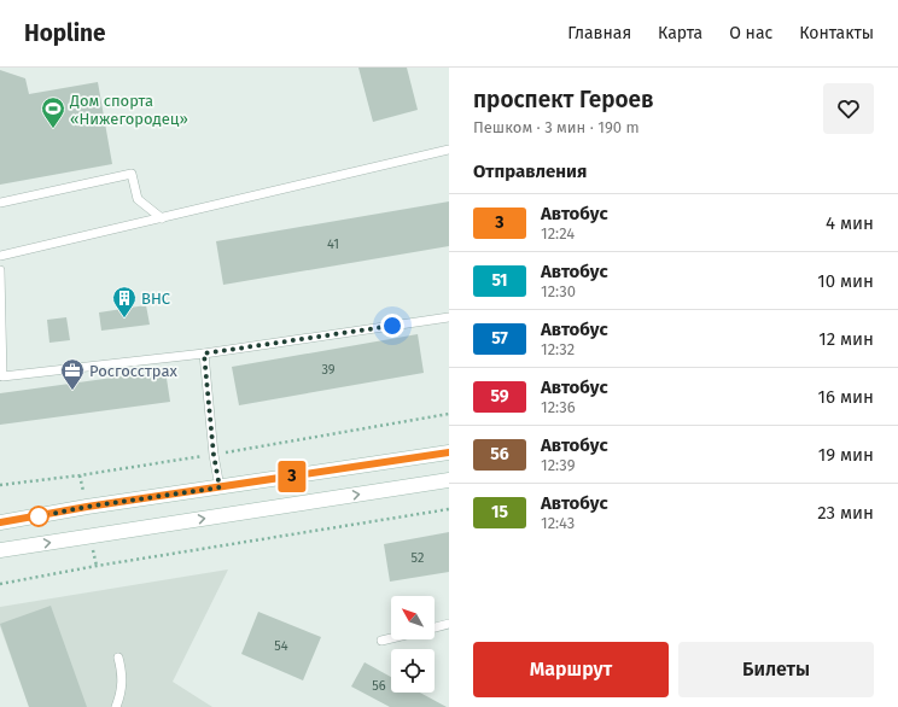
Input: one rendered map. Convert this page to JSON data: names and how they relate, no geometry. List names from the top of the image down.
{
  "places": {
    "sports": ["Дом спорта «Нижегородец»"],
    "building": ["ВНС"],
    "office": ["Росгосстрах"]
  },
  "lines": ["bus line 3"],
  "house_numbers": [
    "41",
    "39",
    "52",
    "54",
    "56"
  ],
  "north": "top left",
  "page": {
    "header": "Hopline",
    "nav": [
      "Главная",
      "Карта",
      "О нас",
      "Контакты"
    ],
    "on_map": "3",
    "heading": [
      ["проспект Героев", "Пешком · 3 мин · 190 m"],
      "Отправления"
    ],
    "list": [
      {
        "mark": "3",
        "name": "Автобус",
        "note": "12:24",
        "value": "4 мин"
      },
      {
        "mark": "51",
        "name": "Автобус",
        "note": "12:30",
        "value": "10 мин"
      },
      {
        "mark": "57",
        "name": "Автобус",
        "note": "12:32",
        "value": "12 мин"
      },
      {
        "mark": "59",
        "name": "Автобус",
        "note": "12:36",
        "value": "16 мин"
      },
      {
        "mark": "56",
        "name": "Автобус",
        "note": "12:39",
        "value": "19 мин"
      },
      {
        "mark": "15",
        "name": "Автобус",
        "note": "12:43",
        "value": "23 мин"
      }
    ],
    "buttons": ["Маршрут", "Билеты"]
  }
}
